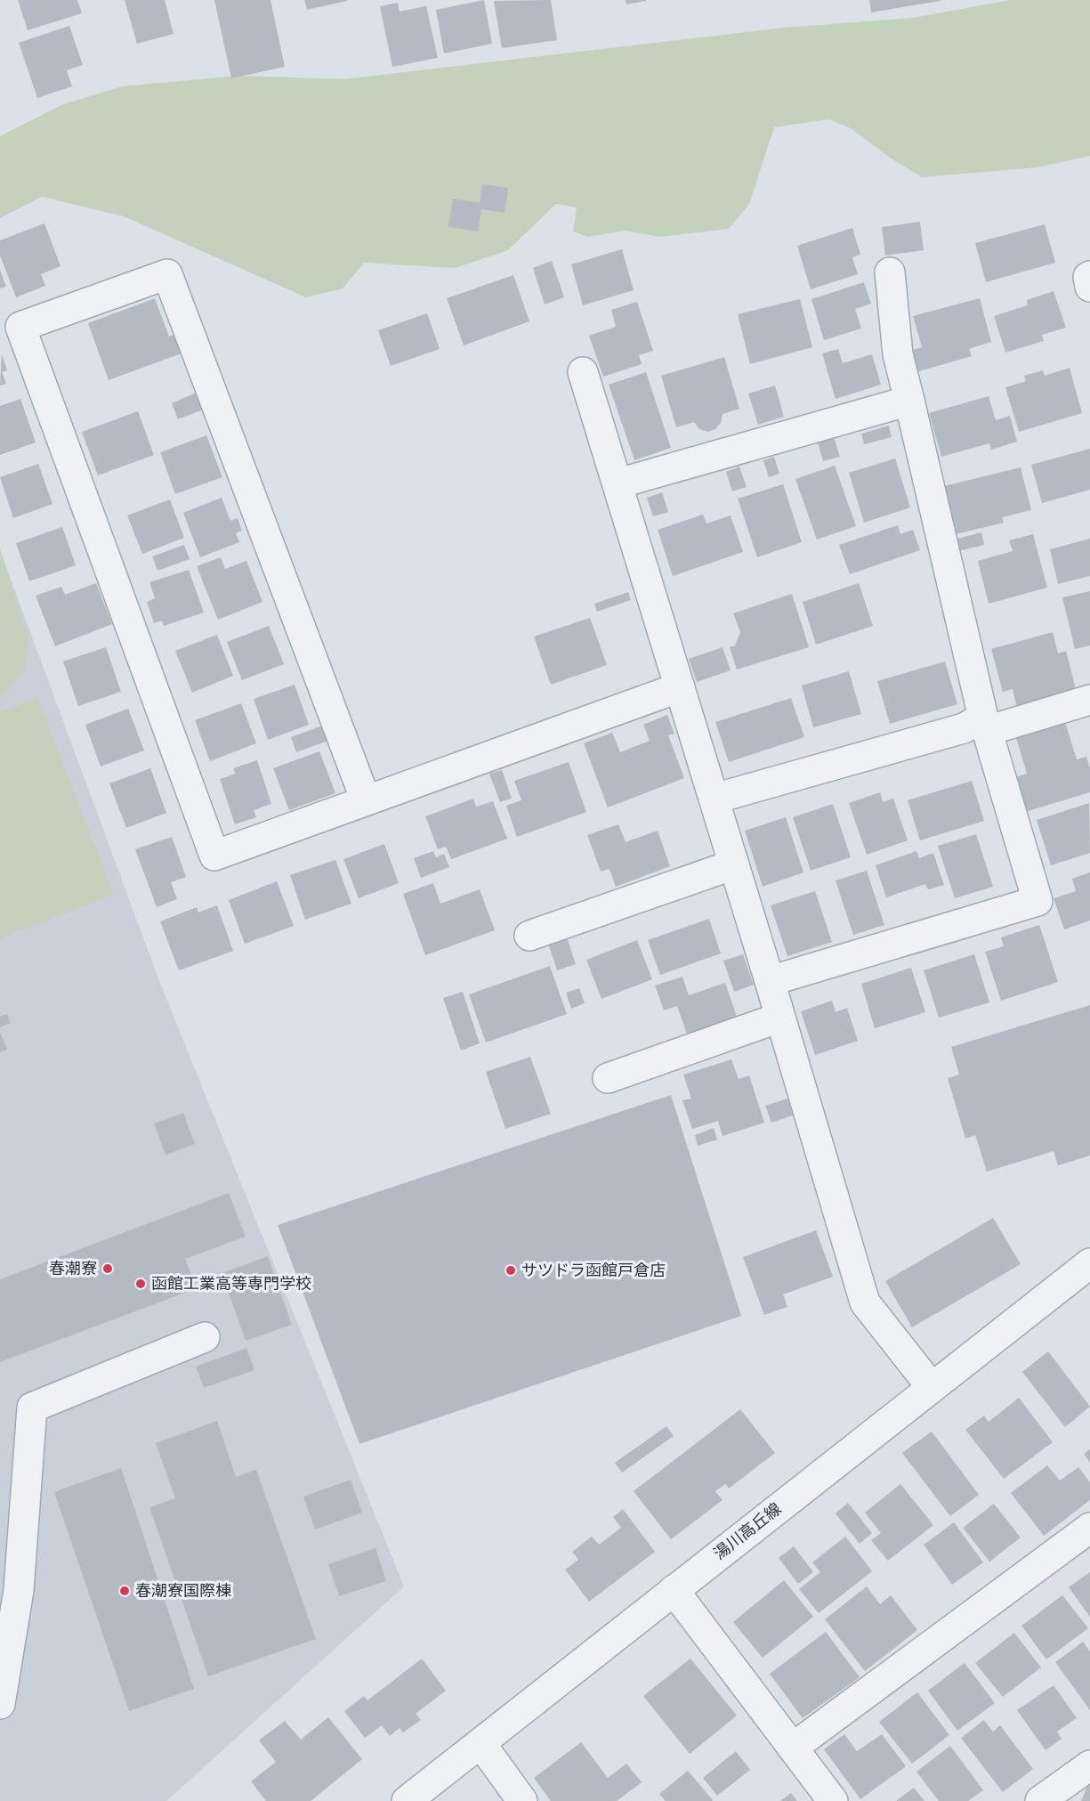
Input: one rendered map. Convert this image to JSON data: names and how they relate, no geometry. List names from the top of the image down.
{
  "streets": {
    "street": ["湯川高丘線"]
  },
  "places": [
    "春潮寮",
    "サツドラ函館戸倉店",
    "函館工業高等専門学校",
    "春潮寮国際棟"
  ]
}
